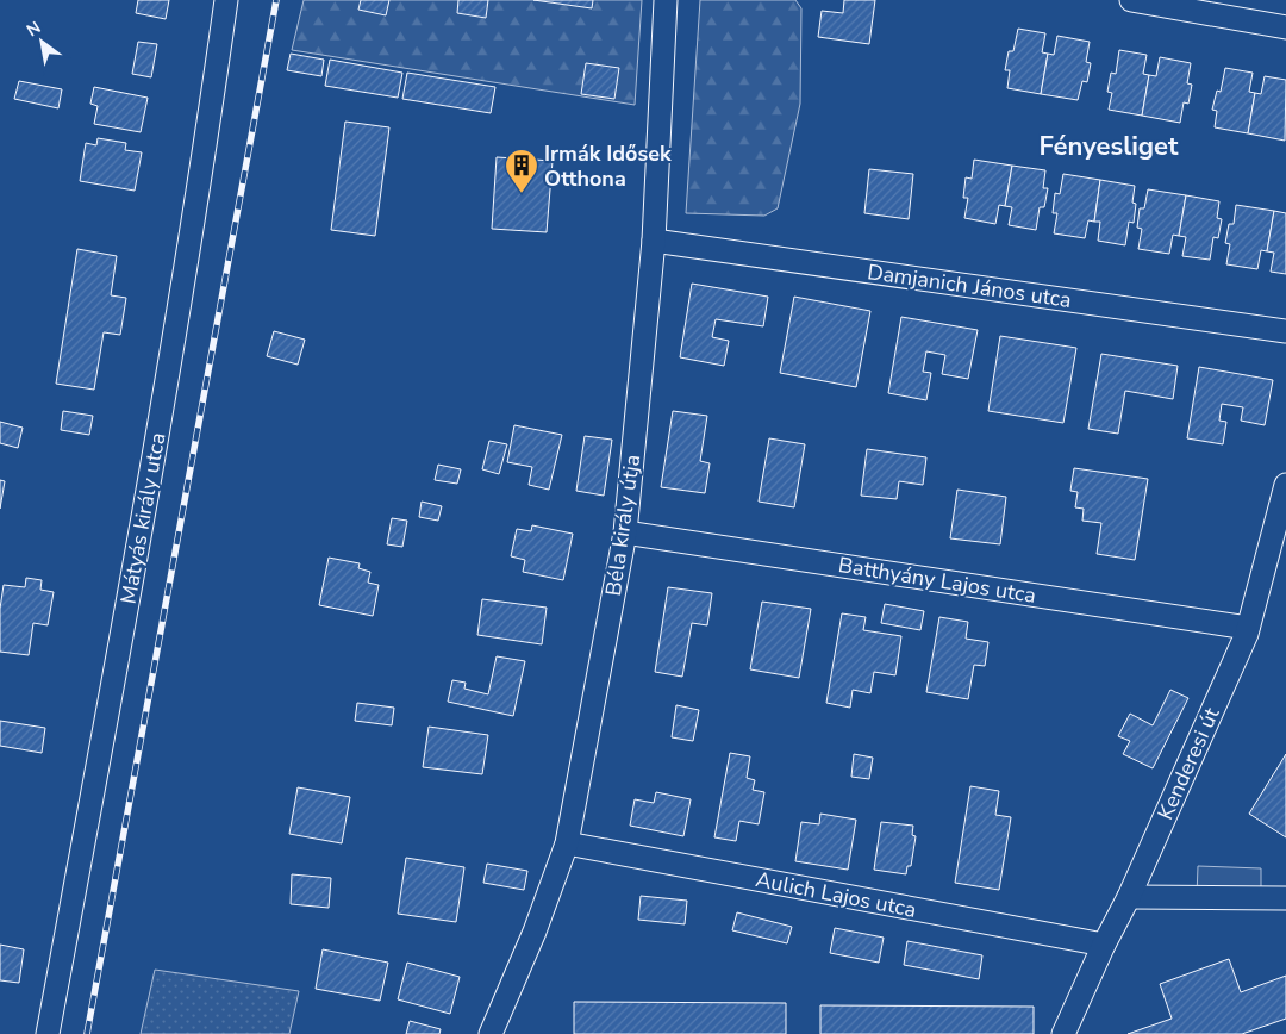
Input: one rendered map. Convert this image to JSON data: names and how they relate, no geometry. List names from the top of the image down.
{
  "streets": {
    "street": [
      "Damjanich János utca",
      "Mátyás király utca",
      "Béla király útja",
      "Batthyány Lajos utca",
      "Kenderesi út",
      "Aulich Lajos utca"
    ]
  },
  "crossings": [
    ["Damjanich János utca", "Béla király útja"],
    ["Béla király útja", "Batthyány Lajos utca"],
    ["Béla király útja", "Aulich Lajos utca"],
    ["Batthyány Lajos utca", "Kenderesi út"],
    ["Kenderesi út", "Aulich Lajos utca"]
  ],
  "districts": ["Fényesliget"],
  "places": {
    "building": ["Irmák Idősek Otthona"]
  },
  "north": "top left"
}
